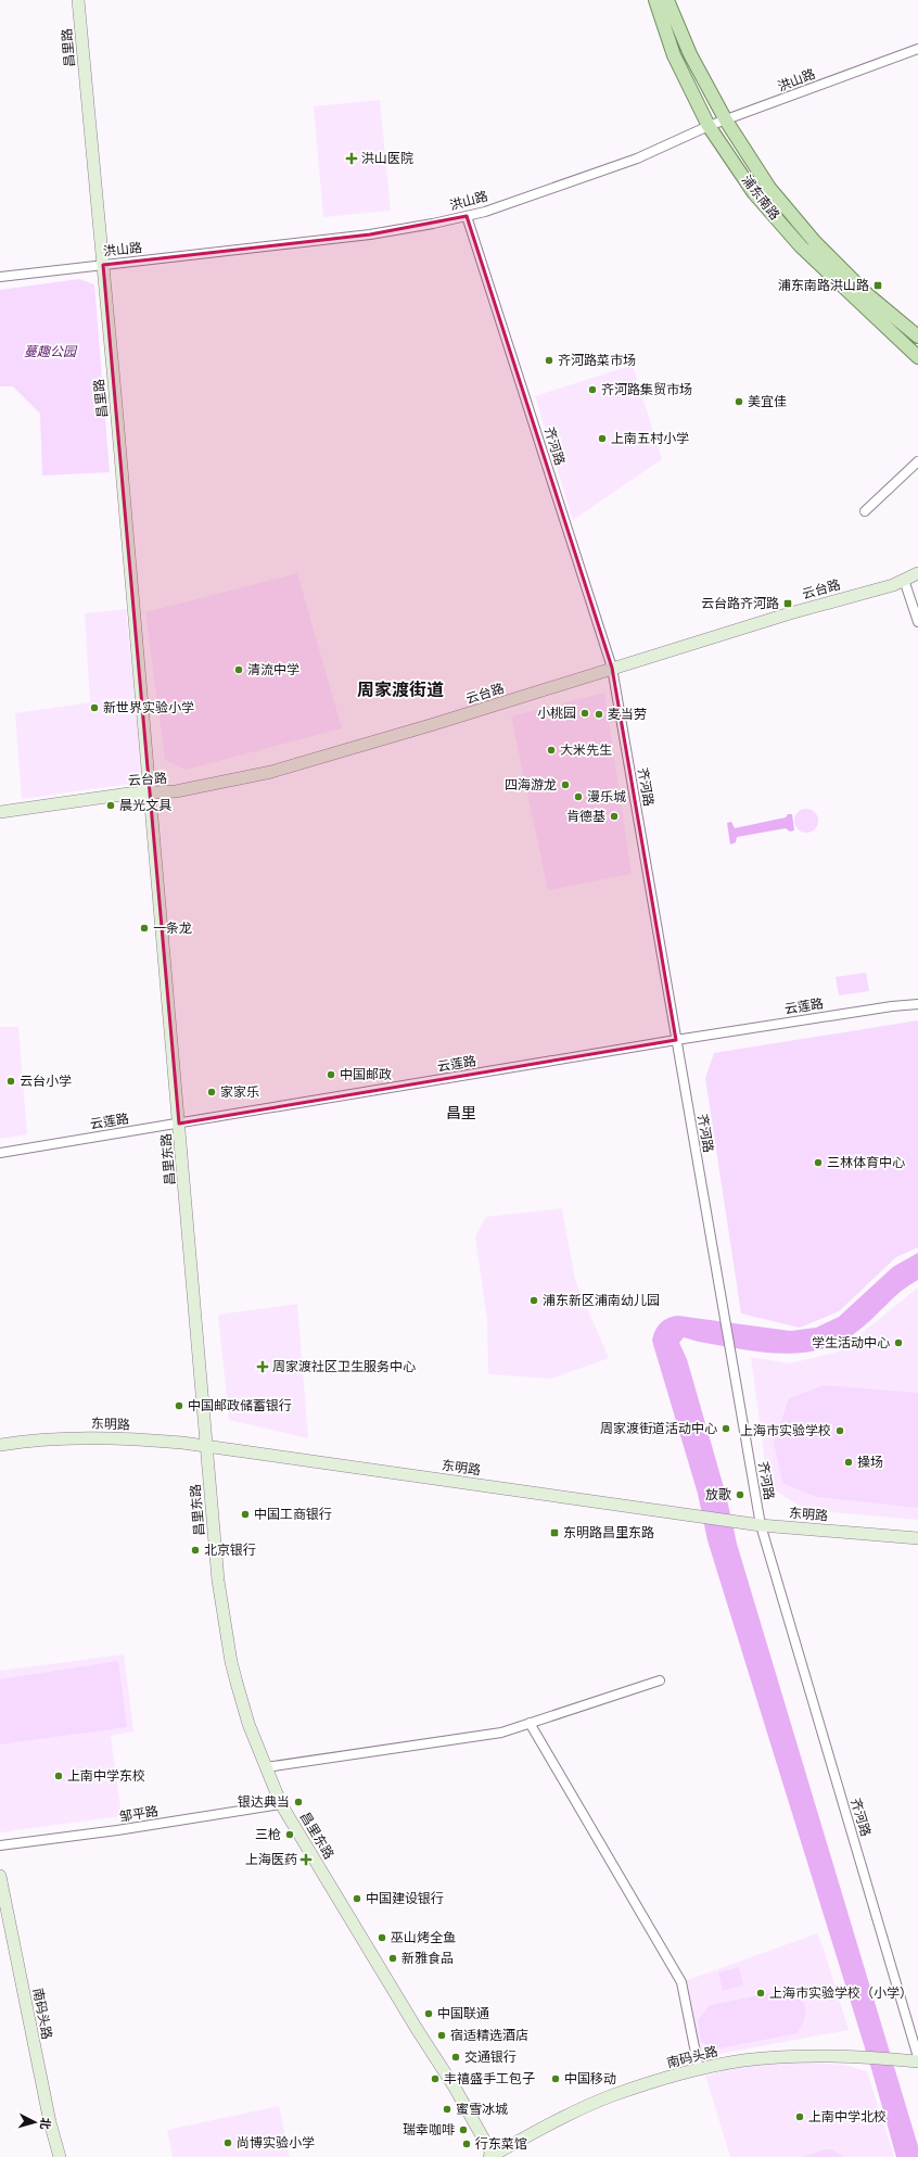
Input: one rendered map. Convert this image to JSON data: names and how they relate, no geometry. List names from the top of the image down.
{
  "streets": {
    "main road": ["浦东南路"],
    "street": [
      "昌里路",
      "洪山路",
      "齐河路",
      "云台路",
      "云莲路",
      "昌里东路",
      "东明路",
      "邹平路",
      "南码头路"
    ]
  },
  "crossings": [
    ["昌里路", "洪山路"],
    ["昌里路", "云台路"],
    ["昌里路", "昌里东路"],
    ["洪山路", "浦东南路"],
    ["洪山路", "齐河路"],
    ["齐河路", "云台路"],
    ["齐河路", "云莲路"],
    ["齐河路", "东明路"],
    ["云台路", "昌里东路"],
    ["云莲路", "昌里东路"],
    ["昌里东路", "东明路"],
    ["昌里东路", "邹平路"],
    ["昌里东路", "南码头路"]
  ],
  "districts": ["周家渡街道", "昌里"],
  "parks": ["蔓趣公园"],
  "places": {
    "health": ["洪山医院", "周家渡社区卫生服务中心", "上海医药"],
    "transit": ["浦东南路洪山路", "云台路齐河路", "东明路昌里东路"],
    "other": [
      "齐河路菜市场",
      "齐河路集贸市场",
      "美宜佳",
      "上南五村小学",
      "清流中学",
      "新世界实验小学",
      "小桃园",
      "麦当劳",
      "大米先生",
      "四海游龙",
      "漫乐城",
      "晨光文具",
      "肯德基",
      "一条龙",
      "中国邮政",
      "云台小学",
      "家家乐",
      "三林体育中心",
      "浦东新区浦南幼儿园",
      "学生活动中心",
      "中国邮政储蓄银行",
      "周家渡街道活动中心",
      "上海市实验学校",
      "操场",
      "放歌",
      "中国工商银行",
      "北京银行",
      "上南中学东校",
      "银达典当",
      "三枪",
      "中国建设银行",
      "巫山烤全鱼",
      "新雅食品",
      "上海市实验学校（小学）",
      "中国联通",
      "宿适精选酒店",
      "交通银行",
      "丰禧盛手工包子",
      "中国移动",
      "蜜雪冰城",
      "上南中学北校",
      "瑞幸咖啡",
      "尚博实验小学",
      "行东菜馆"
    ]
  },
  "north": "right"
}
